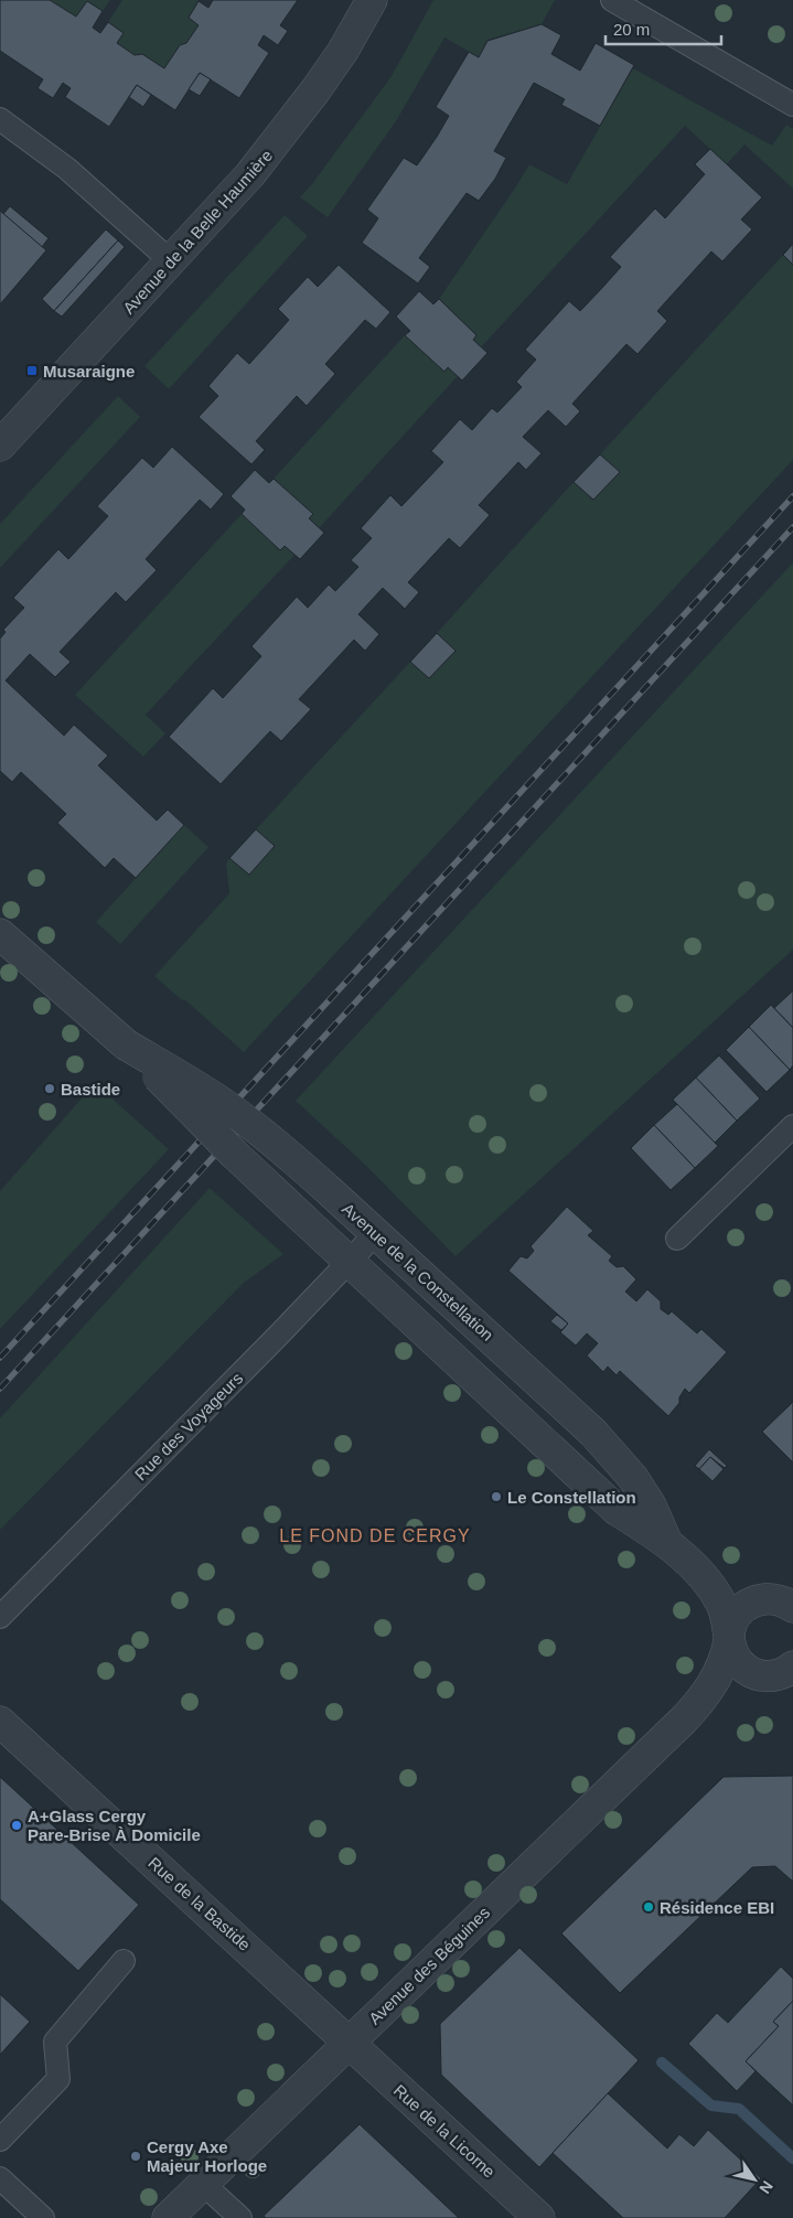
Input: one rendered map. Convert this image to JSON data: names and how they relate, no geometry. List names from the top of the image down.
{
  "streets": {
    "street": [
      "Avenue de la Belle Haumière",
      "Avenue de la Constellation",
      "Rue de la Bastide",
      "Avenue des Béguines",
      "Rue de la Licorne"
    ],
    "lane": ["Rue des Voyageurs"]
  },
  "crossings": [
    ["Avenue de la Constellation", "Rue des Voyageurs"],
    ["Avenue de la Constellation", "Avenue des Béguines"],
    ["Rue de la Bastide", "Avenue des Béguines"],
    ["Rue de la Bastide", "Rue de la Licorne"],
    ["Avenue des Béguines", "Rue de la Licorne"]
  ],
  "districts": ["LE FOND DE CERGY"],
  "places": {
    "transit": ["Musaraigne"],
    "other": [
      "Bastide",
      "Le Constellation",
      "A+Glass Cergy Pare-Brise À Domicile",
      "Résidence EBI",
      "Cergy Axe Majeur Horloge"
    ]
  },
  "scale_bar": "20 m",
  "north": "bottom right"
}
